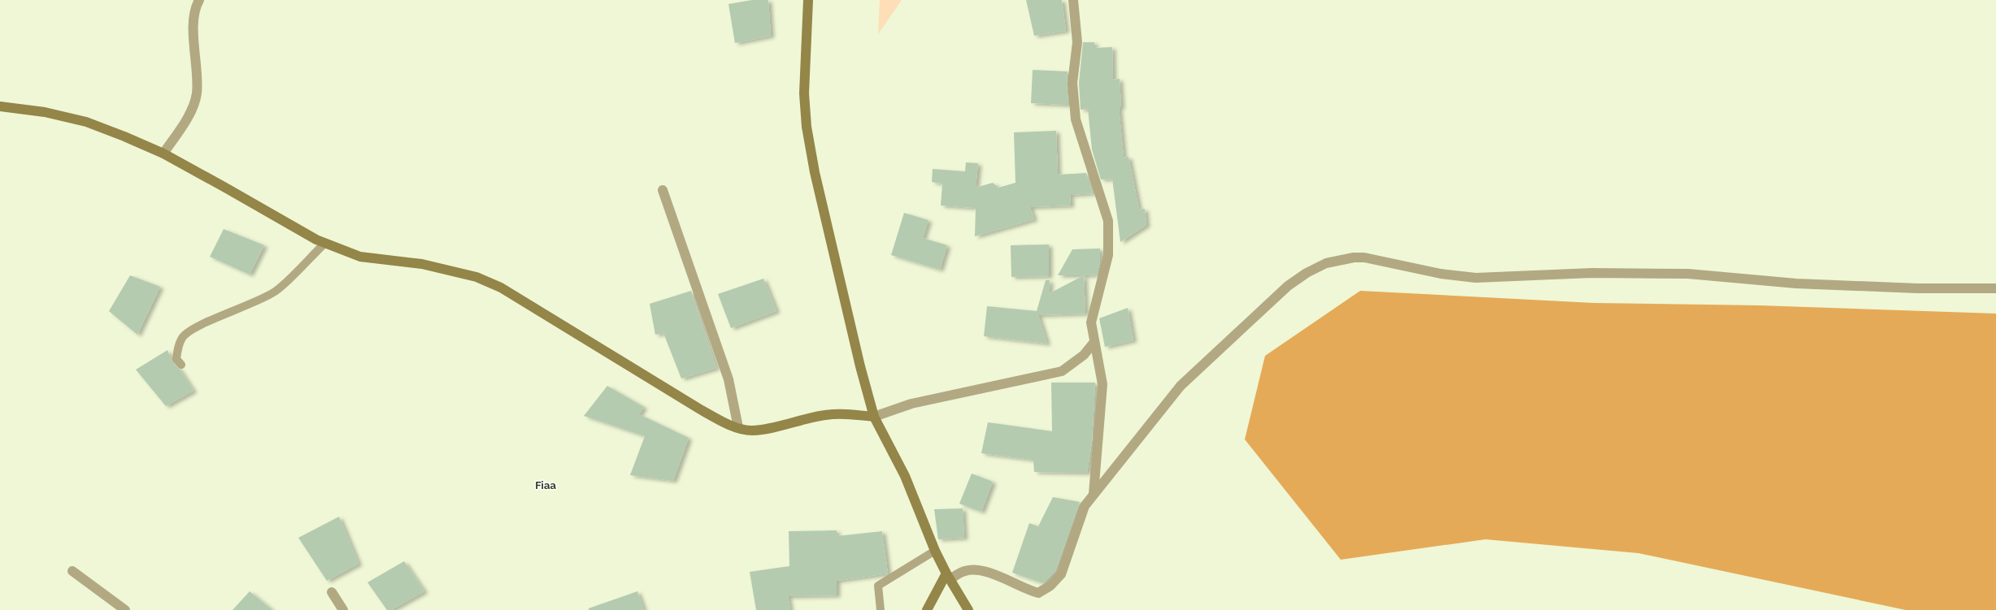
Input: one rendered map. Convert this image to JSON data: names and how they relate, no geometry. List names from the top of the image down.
{
  "districts": ["Fiaa"]
}
